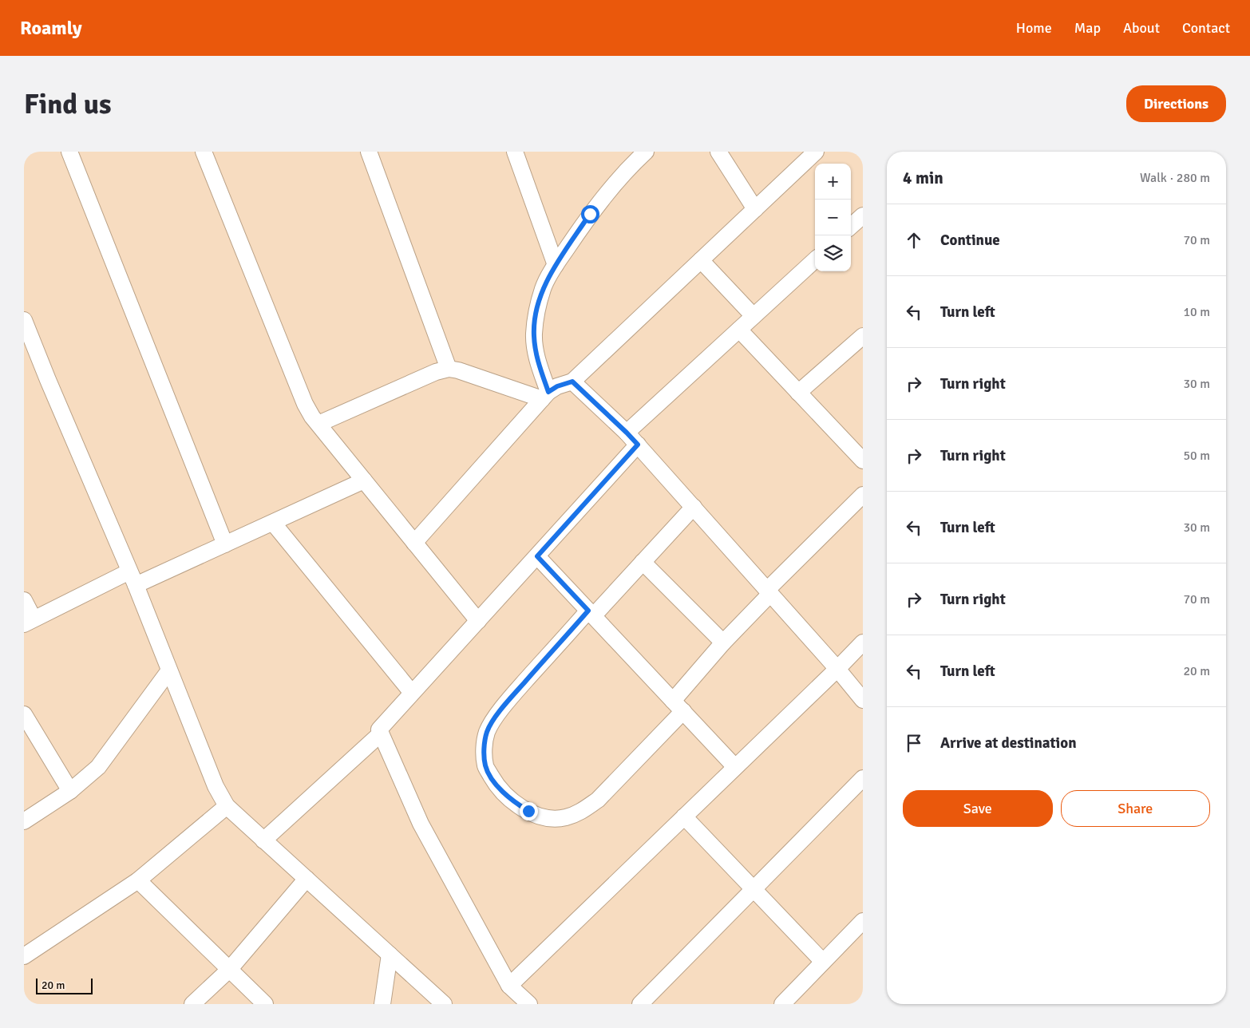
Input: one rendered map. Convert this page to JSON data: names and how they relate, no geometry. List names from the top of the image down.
{
  "scale_bar": "20 m",
  "page": {
    "header": "Roamly",
    "nav": [
      "Home",
      "Map",
      "About",
      "Contact"
    ],
    "buttons": [
      "Directions",
      ["Save", "Share"]
    ],
    "title": "Find us",
    "heading": ["4 min", "Walk · 280 m"],
    "map_buttons": ["+", "−"],
    "list": [
      ["Continue", "70 m"],
      ["Turn left", "10 m"],
      ["Turn right", "30 m"],
      ["Turn right", "50 m"],
      ["Turn left", "30 m"],
      ["Turn right", "70 m"],
      ["Turn left", "20 m"],
      "Arrive at destination"
    ],
    "scale": "20 m"
  }
}
